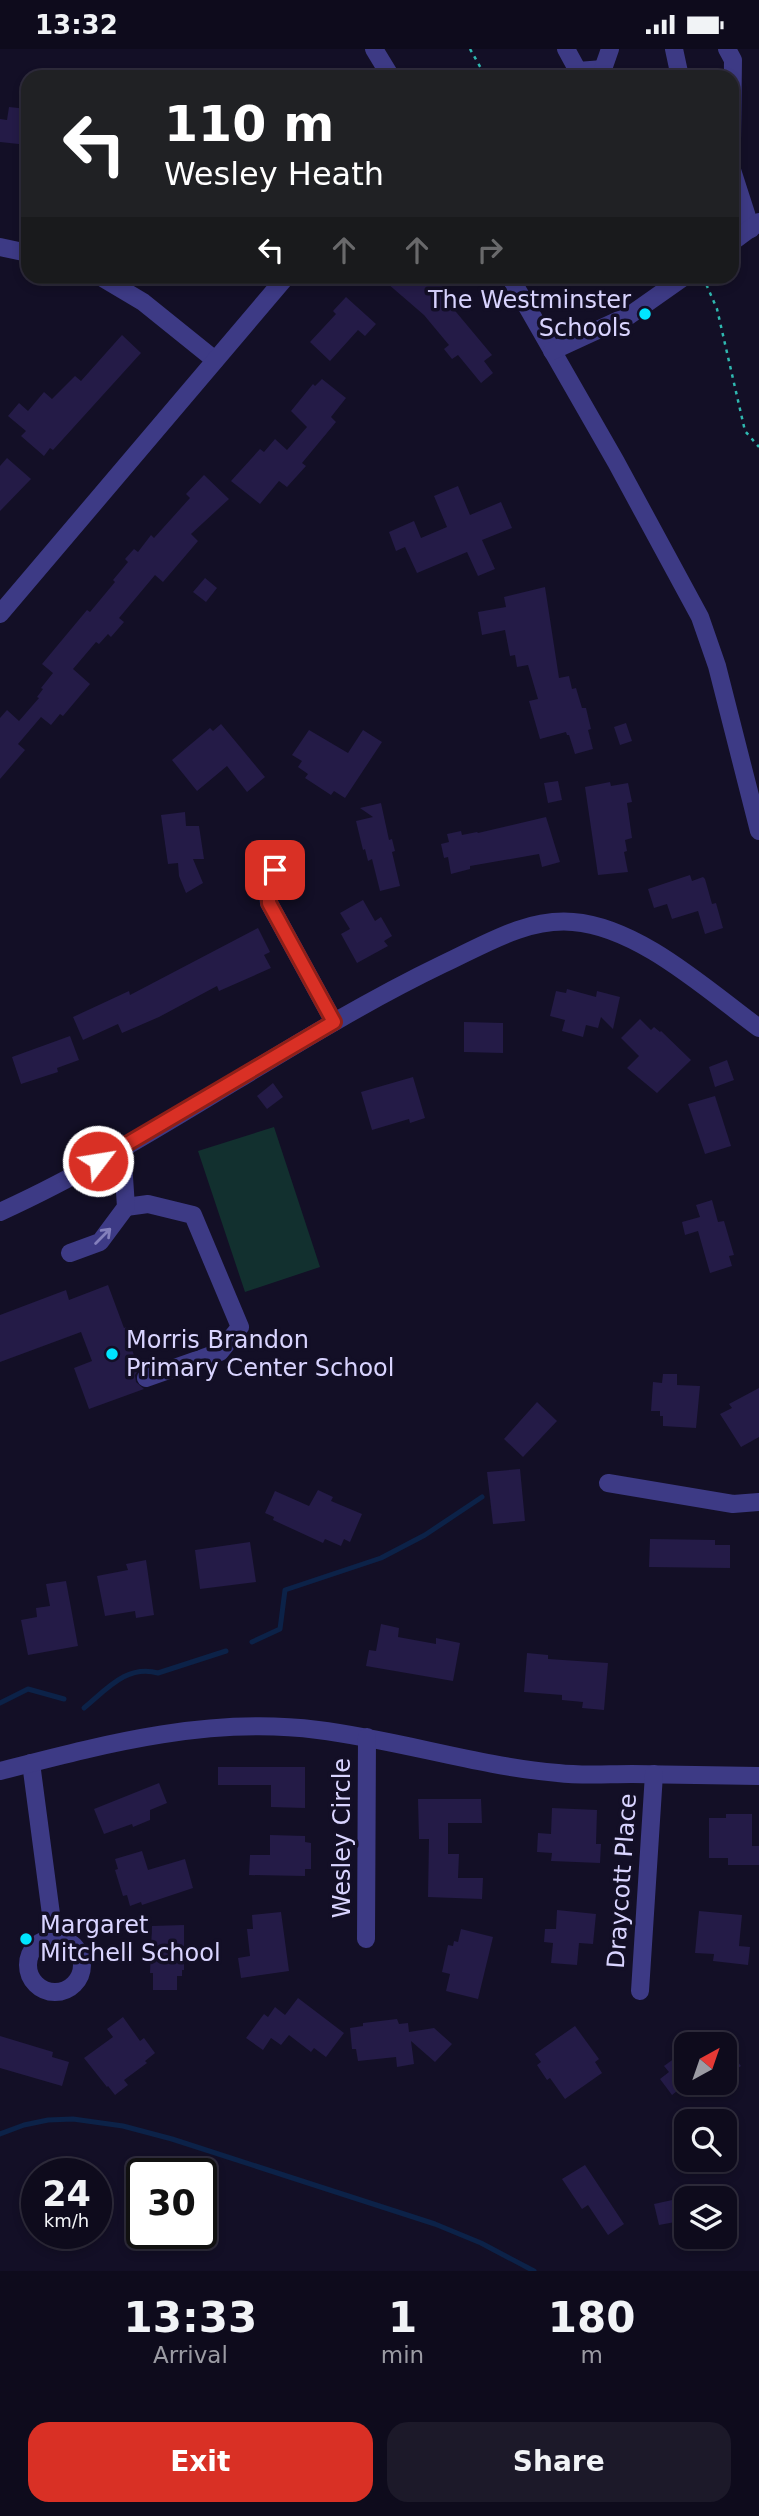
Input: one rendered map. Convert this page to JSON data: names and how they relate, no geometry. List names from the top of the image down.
{
  "streets": {
    "street": ["Wesley Circle", "Draycott Place"]
  },
  "places": ["The Westminster Schools", "Morris Brandon Primary Center School", "Margaret Mitchell School"],
  "north": "top right",
  "page": {
    "status": "13:32",
    "turn": ["110 m", "Wesley Heath"],
    "speed": "24 km/h",
    "limit": "30",
    "eta": [
      "13:33",
      "Arrival",
      "1",
      "min",
      "180",
      "m"
    ],
    "buttons": ["Exit", "Share"]
  }
}
